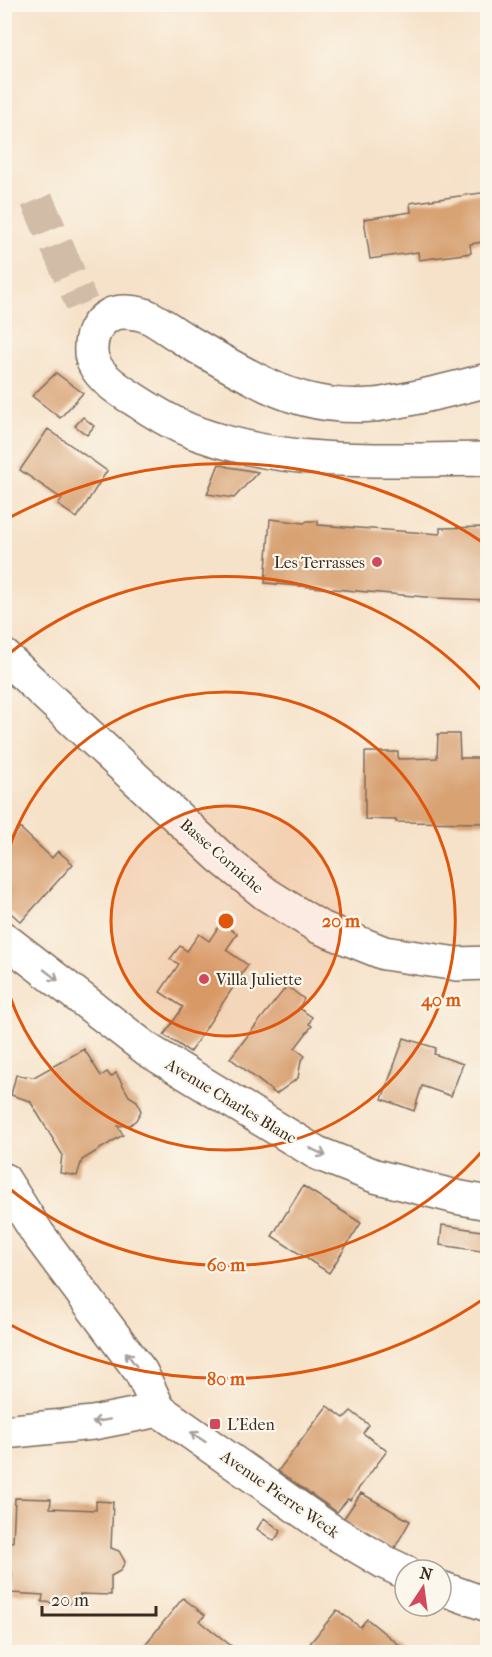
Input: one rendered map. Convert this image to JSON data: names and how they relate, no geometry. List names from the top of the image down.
{
  "streets": {
    "street": ["Basse Corniche", "Avenue Charles Blanc", "Avenue Pierre Weck"]
  },
  "one_way": ["Avenue Charles Blanc", "Avenue Pierre Weck"],
  "places": {
    "other": ["Les Terrasses", "Villa Juliette"],
    "transit": ["L'Eden"]
  },
  "scale_bar": "20 m",
  "north": "top",
  "rings": [
    "20 m",
    "40 m",
    "60 m",
    "80 m"
  ]
}
